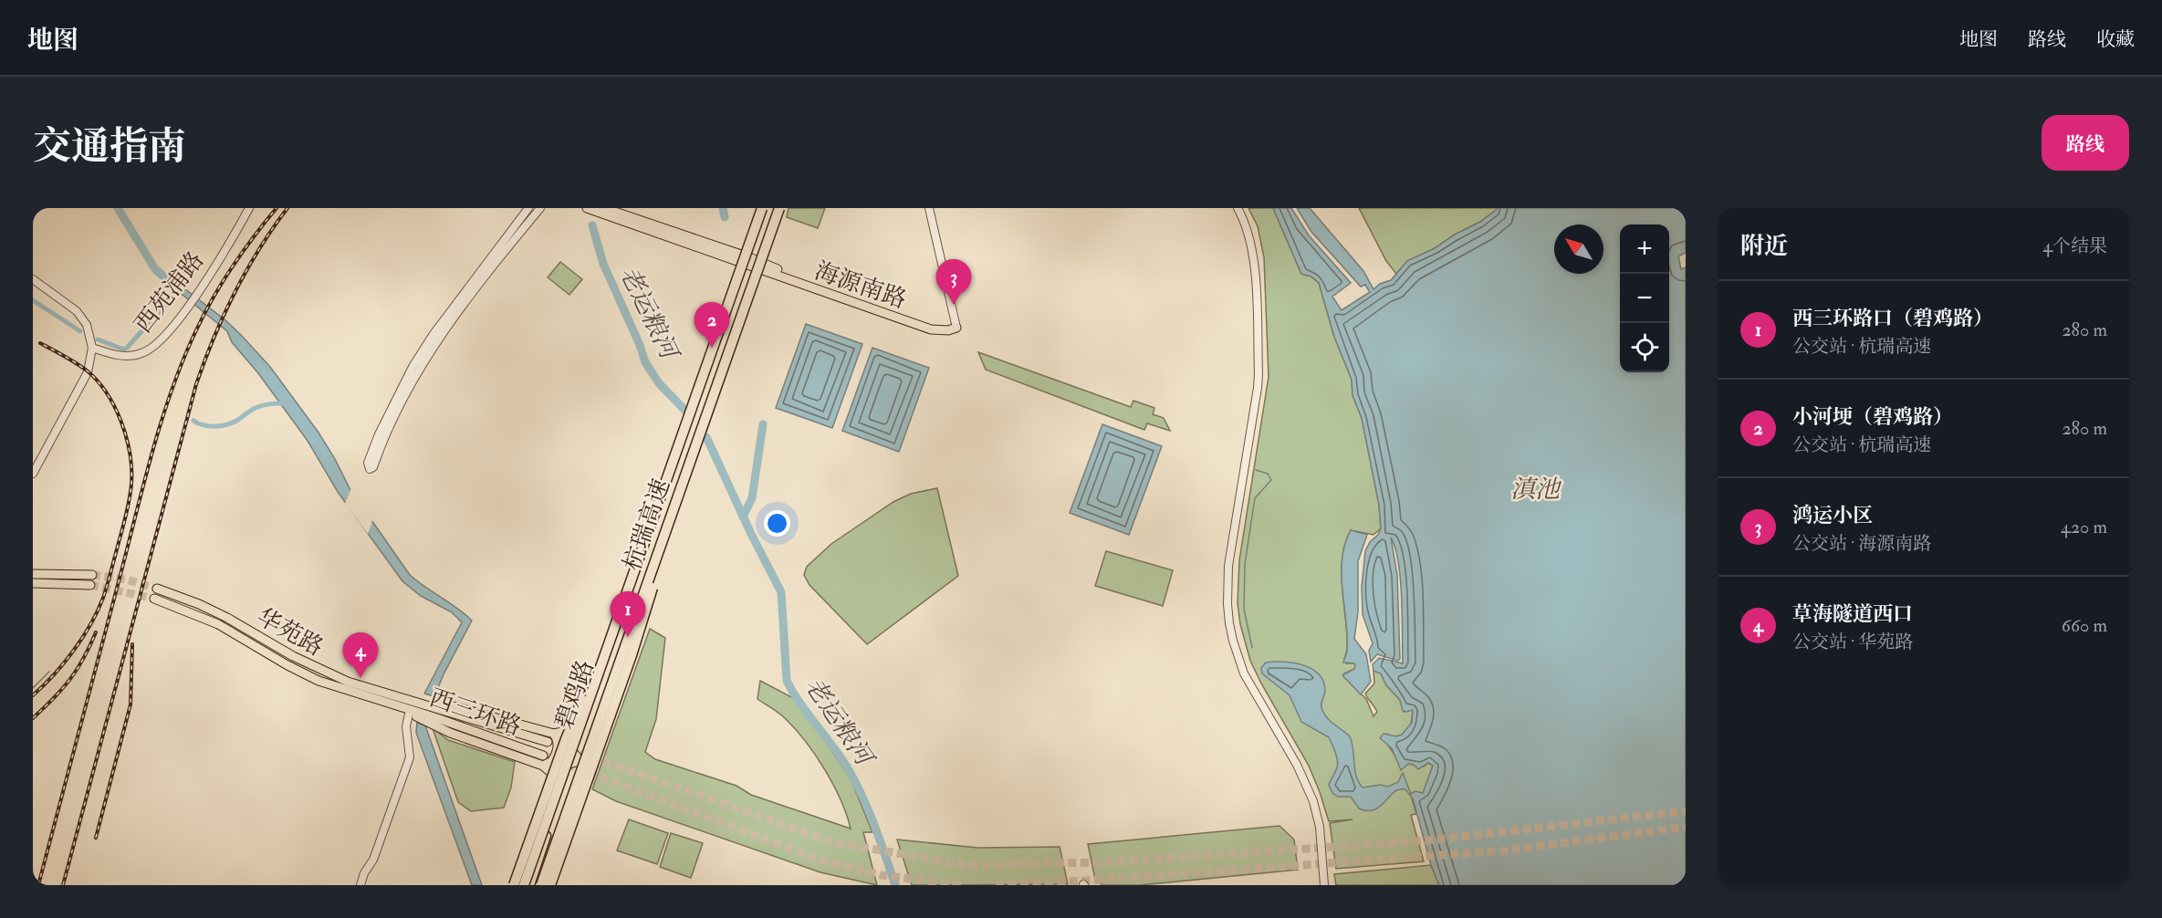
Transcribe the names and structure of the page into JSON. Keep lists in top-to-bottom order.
{
  "streets": {
    "highway": ["杭瑞高速", "碧鸡路"],
    "main road": ["海源南路", "华苑路", "西三环路"],
    "street": ["西苑浦路"]
  },
  "crossings": [
    ["海源南路", "碧鸡路"],
    ["华苑路", "西三环路"]
  ],
  "water": ["老运粮河", "滇池"],
  "north": "top left",
  "page": {
    "header": "地图",
    "nav": ["地图", "路线", "收藏"],
    "title": "交通指南",
    "buttons": "路线",
    "heading": ["附近", "4个结果"],
    "map_buttons": ["+", "−"],
    "pins": [
      "3",
      "2",
      "1",
      "4"
    ],
    "list": [
      {
        "mark": "1",
        "name": "西三环路口（碧鸡路）",
        "note": "公交站 · 杭瑞高速",
        "value": "280 m"
      },
      {
        "mark": "2",
        "name": "小河埂（碧鸡路）",
        "note": "公交站 · 杭瑞高速",
        "value": "280 m"
      },
      {
        "mark": "3",
        "name": "鸿运小区",
        "note": "公交站 · 海源南路",
        "value": "420 m"
      },
      {
        "mark": "4",
        "name": "草海隧道西口",
        "note": "公交站 · 华苑路",
        "value": "660 m"
      }
    ]
  }
}
